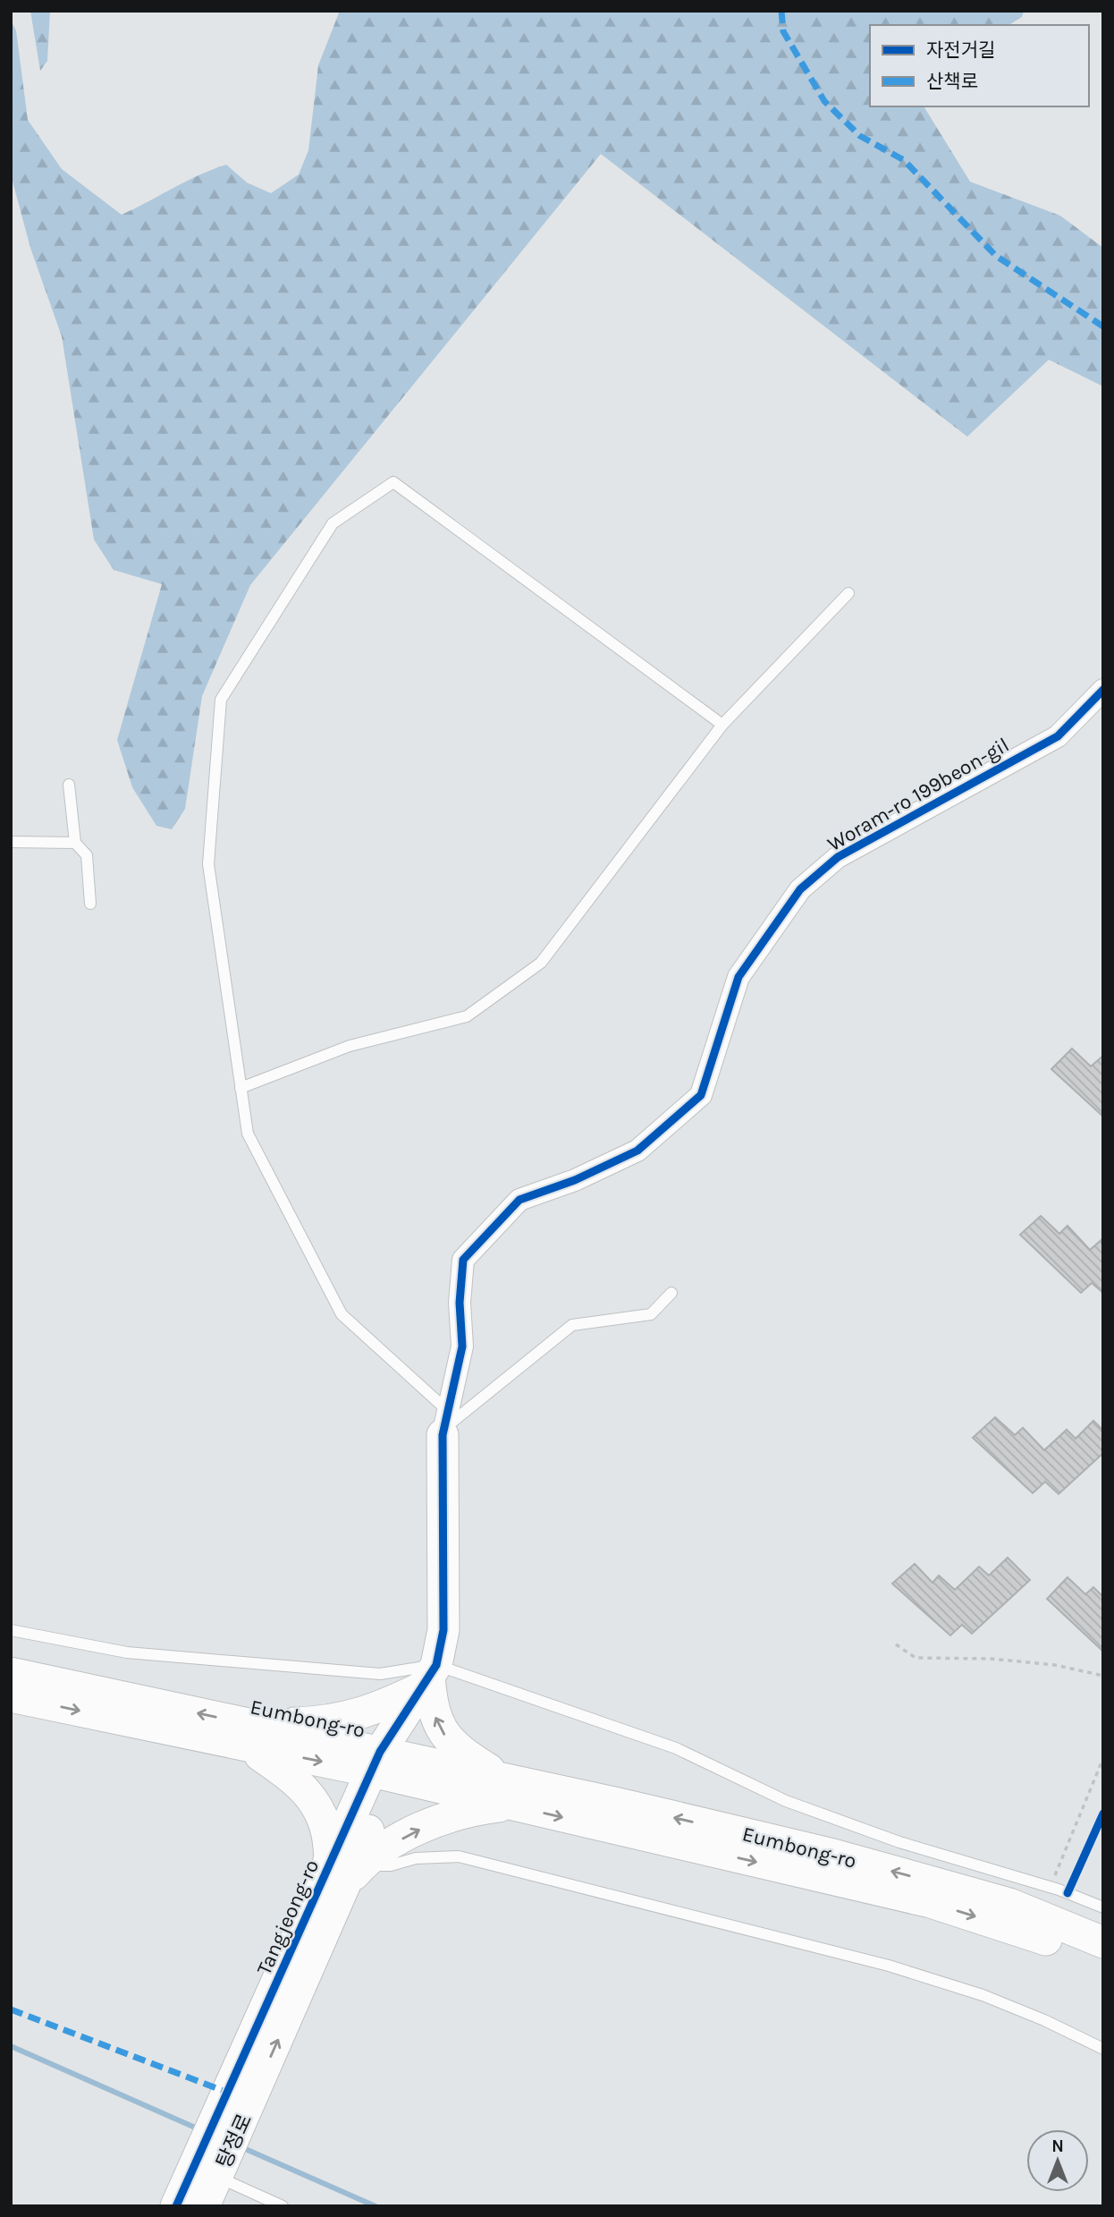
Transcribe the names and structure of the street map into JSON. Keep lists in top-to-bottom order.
{
  "streets": {
    "main road": ["Eumbong-ro", "Tangjeong-ro", "탕정로"],
    "street": ["Woram-ro 199beon-gil"]
  },
  "crossings": [
    ["Eumbong-ro", "Tangjeong-ro"],
    ["Tangjeong-ro", "탕정로"]
  ],
  "legend": ["자전거길", "산책로"],
  "north": "top"
}
